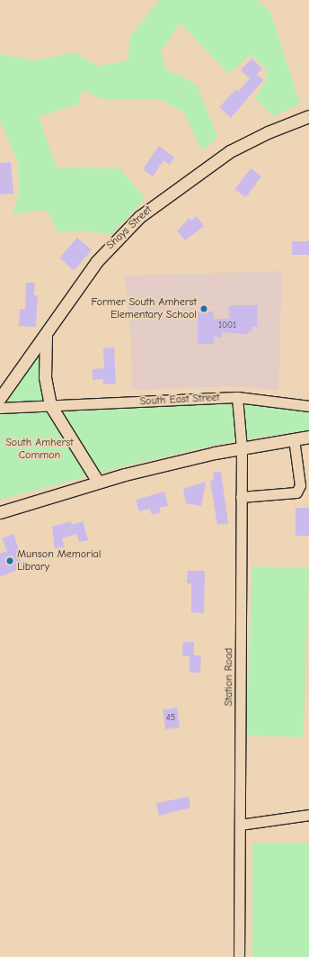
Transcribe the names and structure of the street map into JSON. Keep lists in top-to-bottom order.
{
  "streets": {
    "main road": ["Shays Street"],
    "street": ["South East Street", "Station Road"]
  },
  "crossings": [
    ["South East Street", "Station Road"]
  ],
  "parks": ["South Amherst Common"],
  "places": ["Former South Amherst Elementary School", "Munson Memorial Library"],
  "house_numbers": ["1001", "45"]
}
